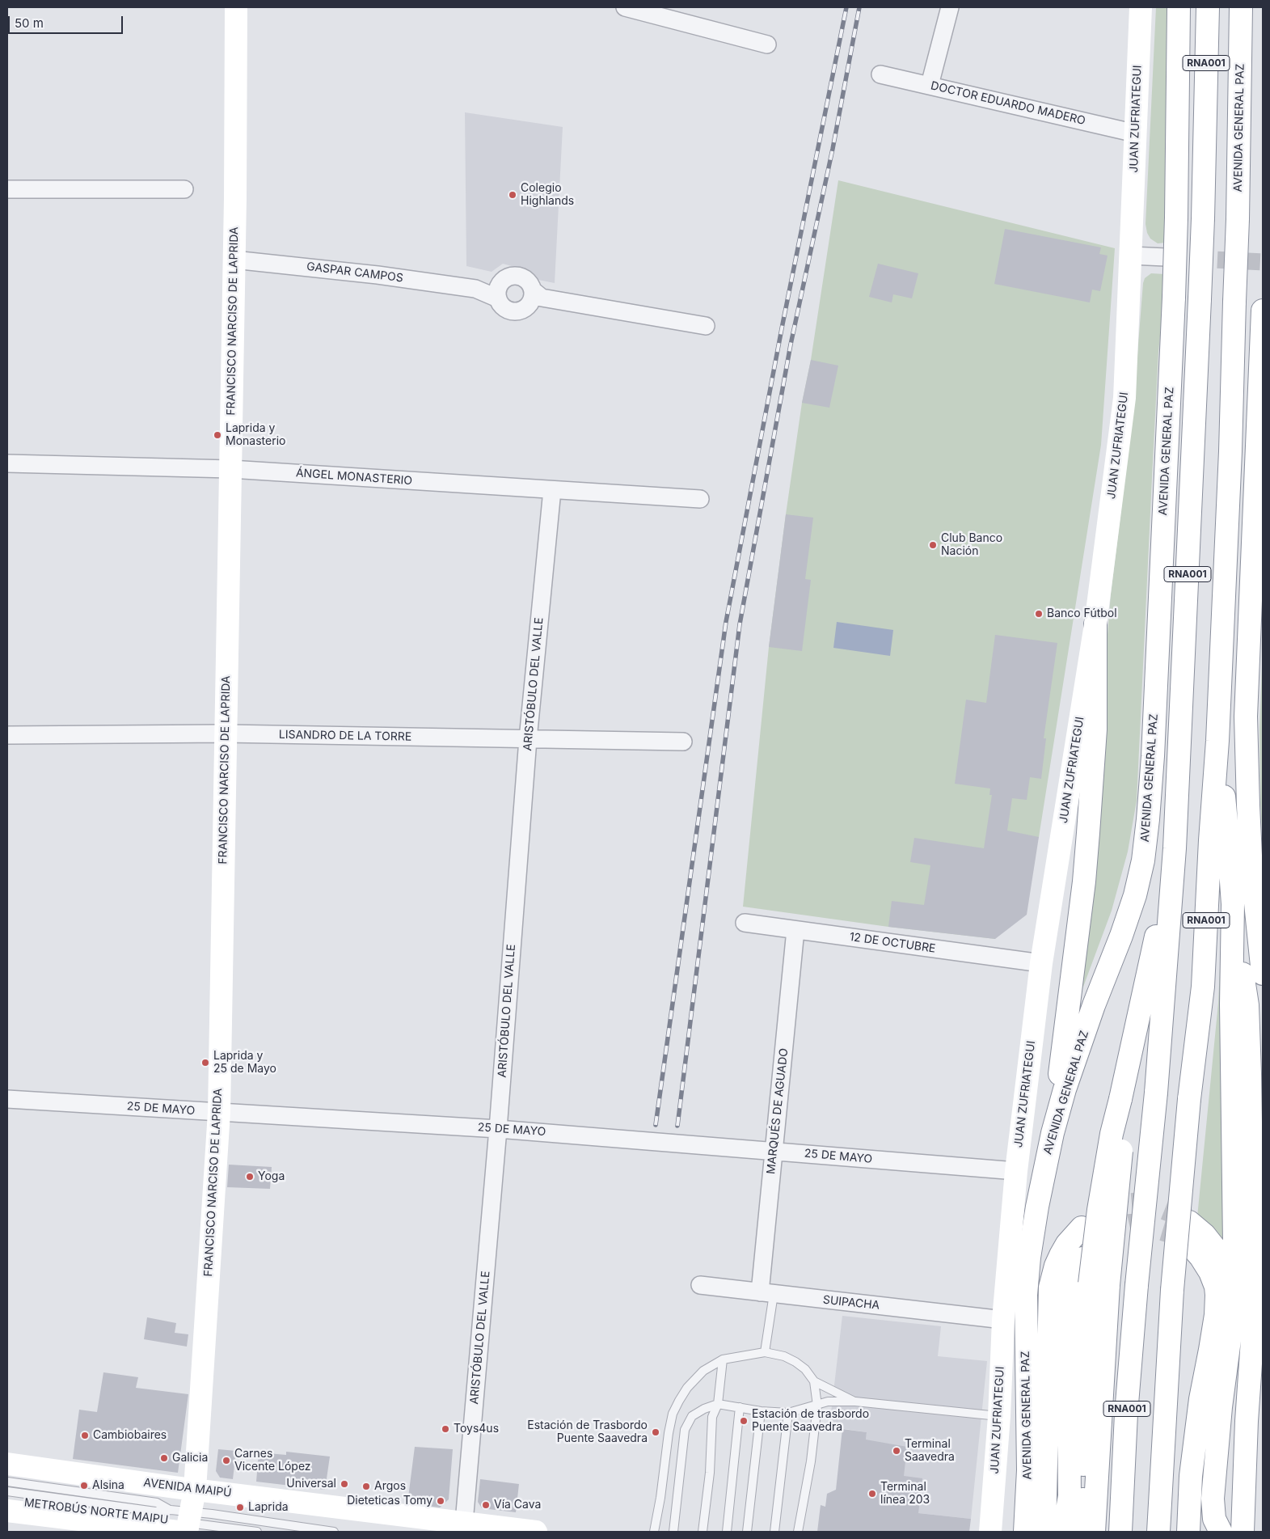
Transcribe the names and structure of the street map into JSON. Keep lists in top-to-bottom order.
{
  "streets": {
    "main road": [
      "RNA001",
      "JUAN ZUFRIATEGUI",
      "AVENIDA GENERAL PAZ",
      "FRANCISCO NARCISO DE LAPRIDA",
      "AVENIDA MAIPÚ"
    ],
    "street": [
      "DOCTOR EDUARDO MADERO",
      "GASPAR CAMPOS",
      "ÁNGEL MONASTERIO",
      "ARISTÓBULO DEL VALLE",
      "LISANDRO DE LA TORRE",
      "12 DE OCTUBRE",
      "25 DE MAYO",
      "MARQUÉS DE AGUADO",
      "SUIPACHA"
    ],
    "lane": ["METROBÚS NORTE MAIPU"]
  },
  "crossings": [
    ["DOCTOR EDUARDO MADERO", "JUAN ZUFRIATEGUI"],
    ["JUAN ZUFRIATEGUI", "12 DE OCTUBRE"],
    ["JUAN ZUFRIATEGUI", "25 DE MAYO"],
    ["JUAN ZUFRIATEGUI", "SUIPACHA"],
    ["GASPAR CAMPOS", "FRANCISCO NARCISO DE LAPRIDA"],
    ["FRANCISCO NARCISO DE LAPRIDA", "ÁNGEL MONASTERIO"],
    ["FRANCISCO NARCISO DE LAPRIDA", "LISANDRO DE LA TORRE"],
    ["FRANCISCO NARCISO DE LAPRIDA", "25 DE MAYO"],
    ["FRANCISCO NARCISO DE LAPRIDA", "AVENIDA MAIPÚ"],
    ["FRANCISCO NARCISO DE LAPRIDA", "METROBÚS NORTE MAIPU"],
    ["ÁNGEL MONASTERIO", "ARISTÓBULO DEL VALLE"],
    ["ARISTÓBULO DEL VALLE", "LISANDRO DE LA TORRE"],
    ["ARISTÓBULO DEL VALLE", "25 DE MAYO"],
    ["ARISTÓBULO DEL VALLE", "AVENIDA MAIPÚ"],
    ["12 DE OCTUBRE", "MARQUÉS DE AGUADO"],
    ["25 DE MAYO", "MARQUÉS DE AGUADO"],
    ["MARQUÉS DE AGUADO", "SUIPACHA"]
  ],
  "places": [
    "Colegio Highlands",
    "Laprida y Monasterio",
    "Club Banco Nación",
    "Banco Fútbol",
    "Laprida y 25 de Mayo",
    "Yoga",
    "Estación de trasbordo Puente Saavedra",
    "Toys4us",
    "Estación de Trasbordo Puente Saavedra",
    "Cambiobaires",
    "Terminal Saavedra",
    "Galicia",
    "Carnes Vicente López",
    "Universal",
    "Alsina",
    "Argos",
    "Terminal línea 203",
    "Dieteticas Tomy",
    "Vía Cava",
    "Laprida"
  ],
  "scale_bar": "50 m"
}
